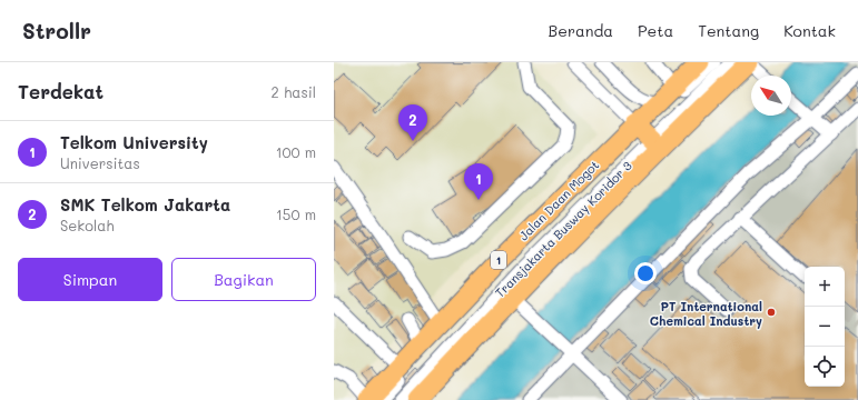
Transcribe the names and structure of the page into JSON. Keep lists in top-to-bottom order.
{
  "streets": {
    "highway": ["Jalan Daan Mogot", "1"],
    "street": ["Transjakarta Busway Koridor 3"]
  },
  "crossings": [
    ["Jalan Daan Mogot", "Transjakarta Busway Koridor 3"]
  ],
  "places": ["PT International Chemical Industry"],
  "north": "top left",
  "page": {
    "header": "Strollr",
    "nav": [
      "Beranda",
      "Peta",
      "Tentang",
      "Kontak"
    ],
    "heading": ["Terdekat", "2 hasil"],
    "pins": ["2", "1"],
    "list": [
      {
        "mark": "1",
        "name": "Telkom University",
        "note": "Universitas",
        "value": "100 m"
      },
      {
        "mark": "2",
        "name": "SMK Telkom Jakarta",
        "note": "Sekolah",
        "value": "150 m"
      }
    ],
    "buttons": ["Simpan", "Bagikan"],
    "map_buttons": ["+", "−"]
  }
}
